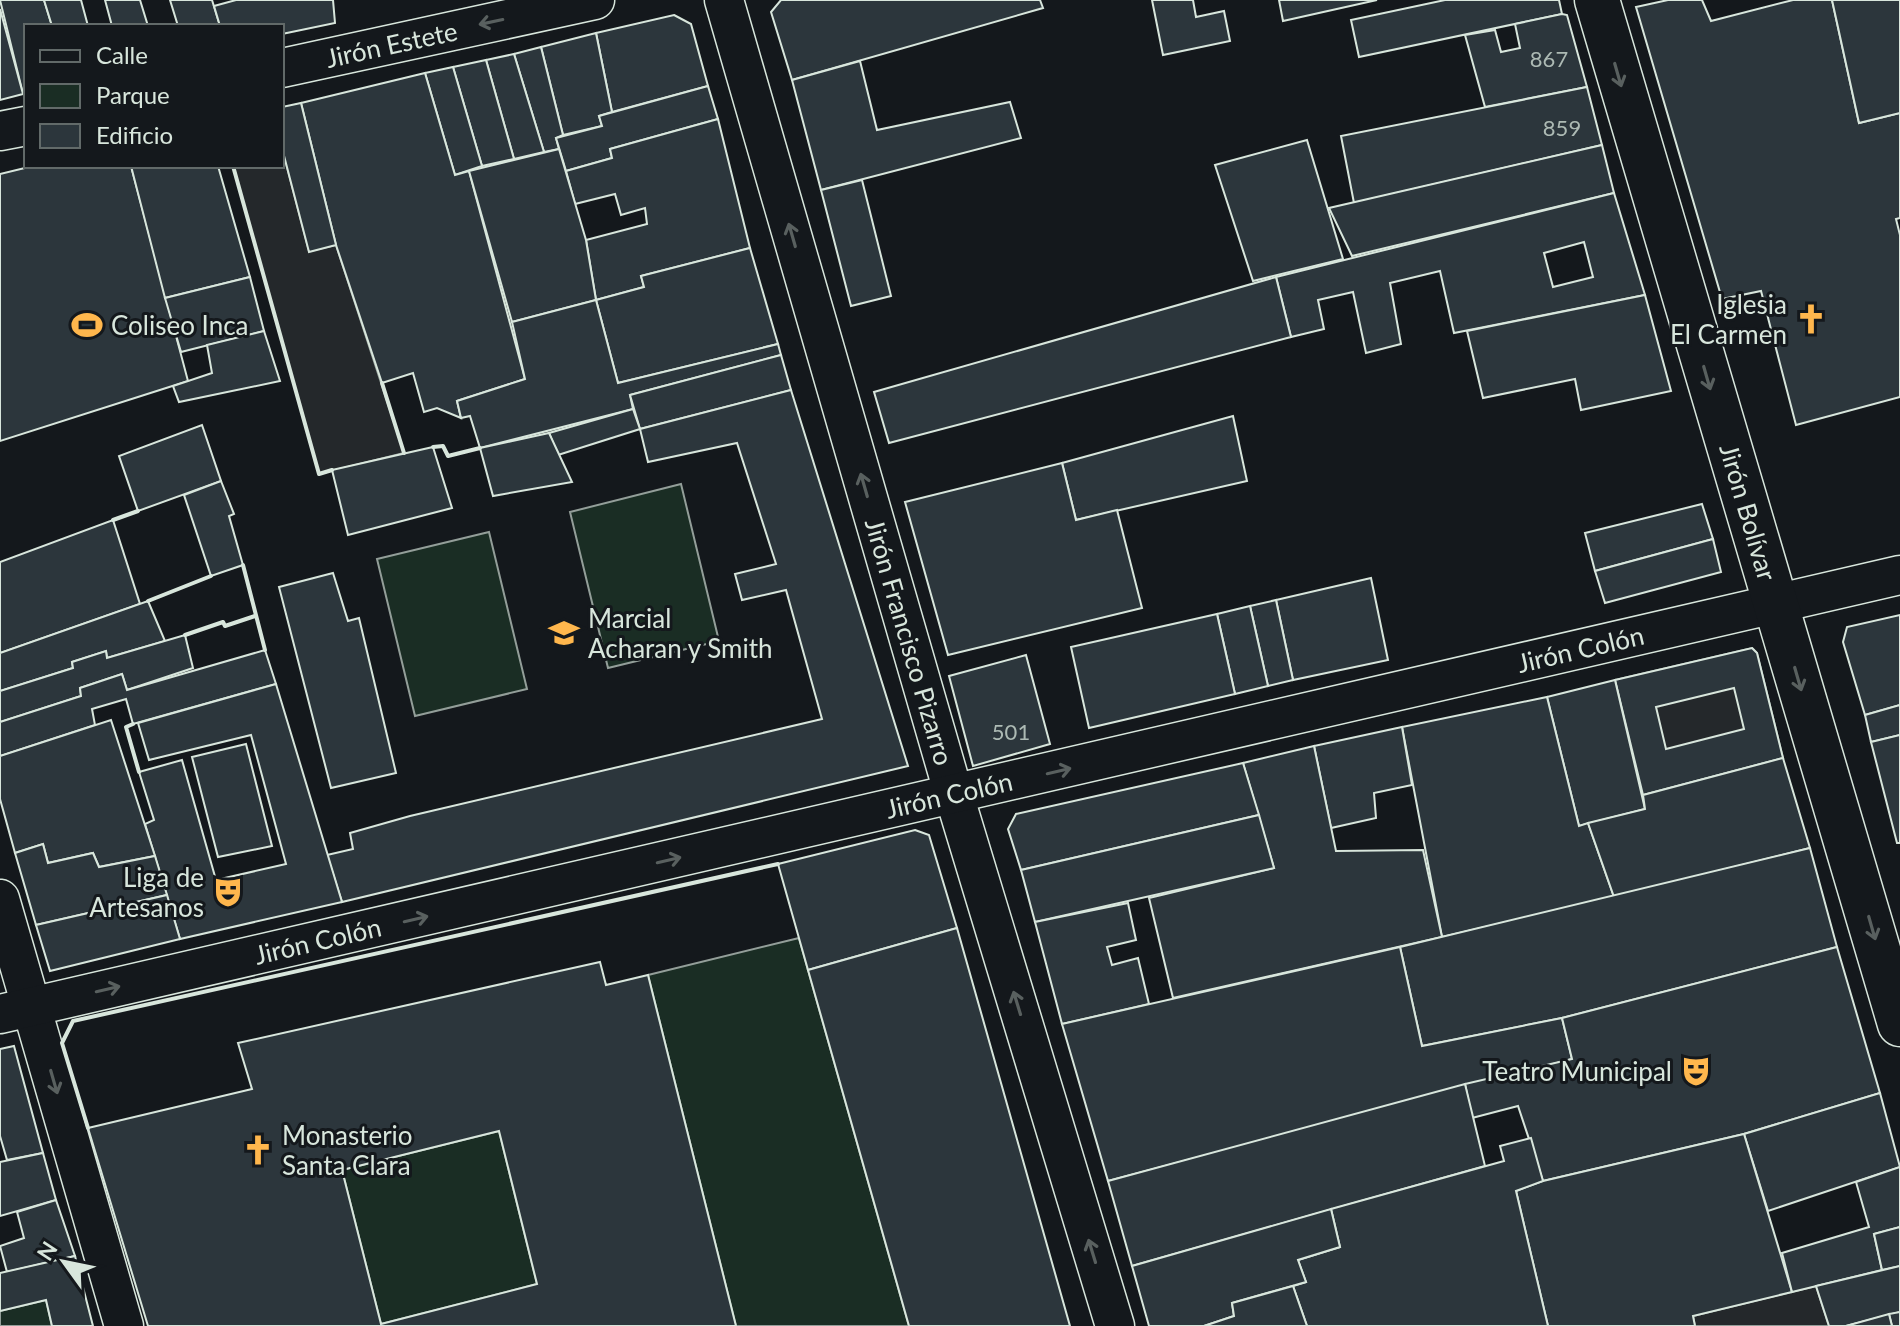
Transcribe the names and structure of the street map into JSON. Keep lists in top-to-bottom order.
{
  "streets": {
    "street": [
      "Jirón Estete",
      "Jirón Bolívar",
      "Jirón Francisco Pizarro",
      "Jirón Colón"
    ]
  },
  "crossings": [
    ["Jirón Bolívar", "Jirón Colón"],
    ["Jirón Francisco Pizarro", "Jirón Colón"]
  ],
  "one_way": [
    "Jirón Estete",
    "Jirón Bolívar",
    "Jirón Francisco Pizarro",
    "Jirón Colón"
  ],
  "places": {
    "church": ["Iglesia El Carmen", "Monasterio Santa Clara"],
    "sports": ["Coliseo Inca"],
    "school or university": ["Marcial Acharan y Smith"],
    "theatre": ["Liga de Artesanos", "Teatro Municipal"]
  },
  "house_numbers": ["867", "859", "501"],
  "legend": ["Calle", "Parque", "Edificio"],
  "north": "top left"
}
